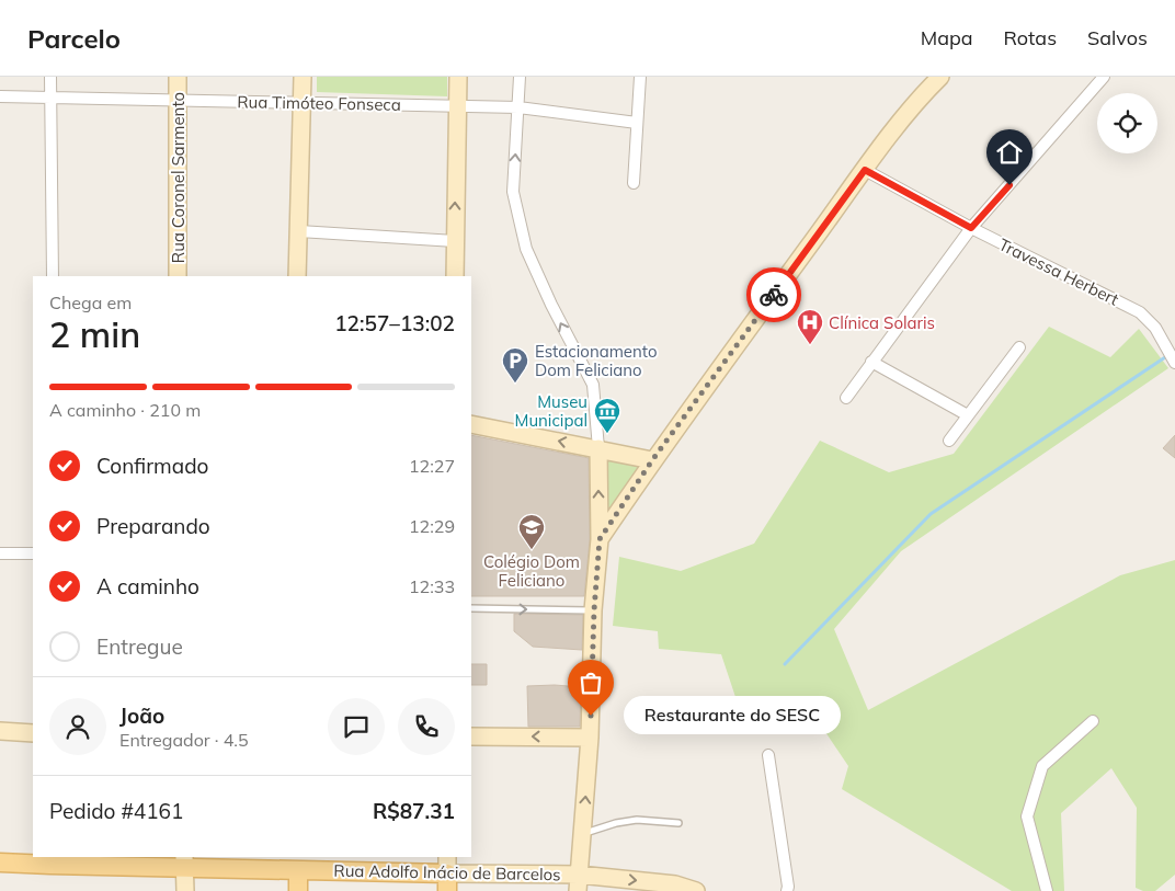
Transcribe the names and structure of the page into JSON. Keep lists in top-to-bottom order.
{
  "streets": {
    "main road": ["Rua Coronel Sarmento", "Rua Adolfo Inácio de Barcelos"],
    "street": ["Rua Timóteo Fonseca", "Travessa Herbert"]
  },
  "crossings": [
    ["Rua Timóteo Fonseca", "Rua Coronel Sarmento"]
  ],
  "places": {
    "hospital": ["Clínica Solaris"],
    "parking": ["Estacionamento Dom Feliciano"],
    "museum": ["Museu Municipal"],
    "school or university": ["Colégio Dom Feliciano"],
    "other": ["Restaurante do SESC"]
  },
  "page": {
    "header": "Parcelo",
    "nav": ["Mapa", "Rotas", "Salvos"],
    "heading": ["2 min", "Chega em", "12:57–13:02"],
    "panel": [
      "João",
      "Entregador · 4.5",
      "Pedido #4161",
      "R$87.31"
    ],
    "bar": "A caminho · 210 m",
    "list": [
      ["Confirmado", "12:27"],
      ["Preparando", "12:29"],
      ["A caminho", "12:33"],
      "Entregue"
    ],
    "bubble": "Restaurante do SESC"
  }
}
